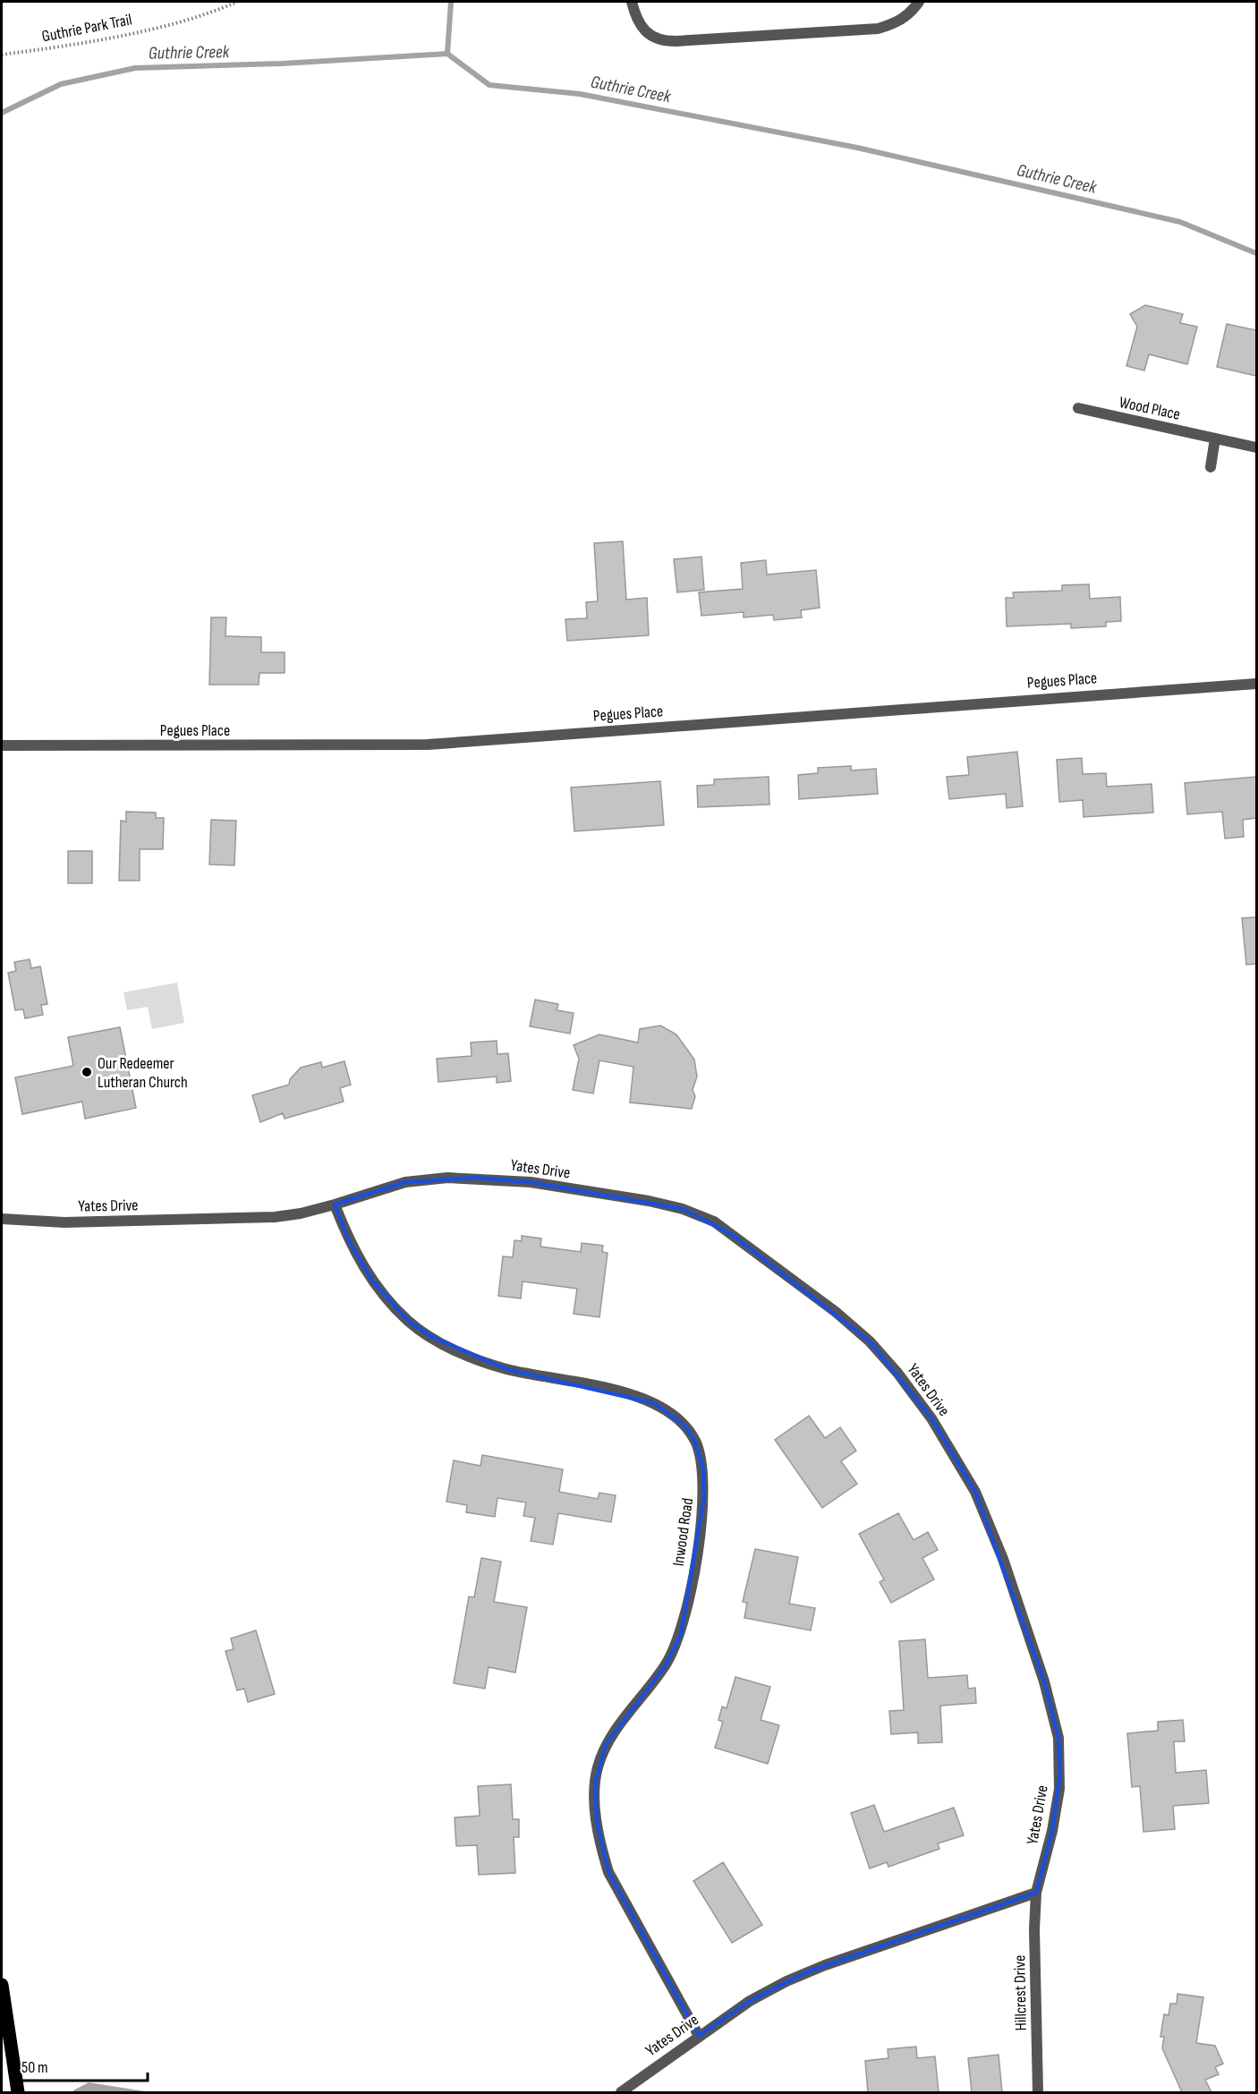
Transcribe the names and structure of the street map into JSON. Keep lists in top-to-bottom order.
{
  "streets": {
    "street": [
      "Wood Place",
      "Pegues Place",
      "Yates Drive",
      "Inwood Road",
      "Hillcrest Drive"
    ],
    "path": ["Guthrie Park Trail"]
  },
  "crossings": [
    ["Yates Drive", "Inwood Road"],
    ["Yates Drive", "Hillcrest Drive"]
  ],
  "water": ["Guthrie Creek"],
  "places": ["Our Redeemer Lutheran Church"],
  "scale_bar": "50 m"
}
